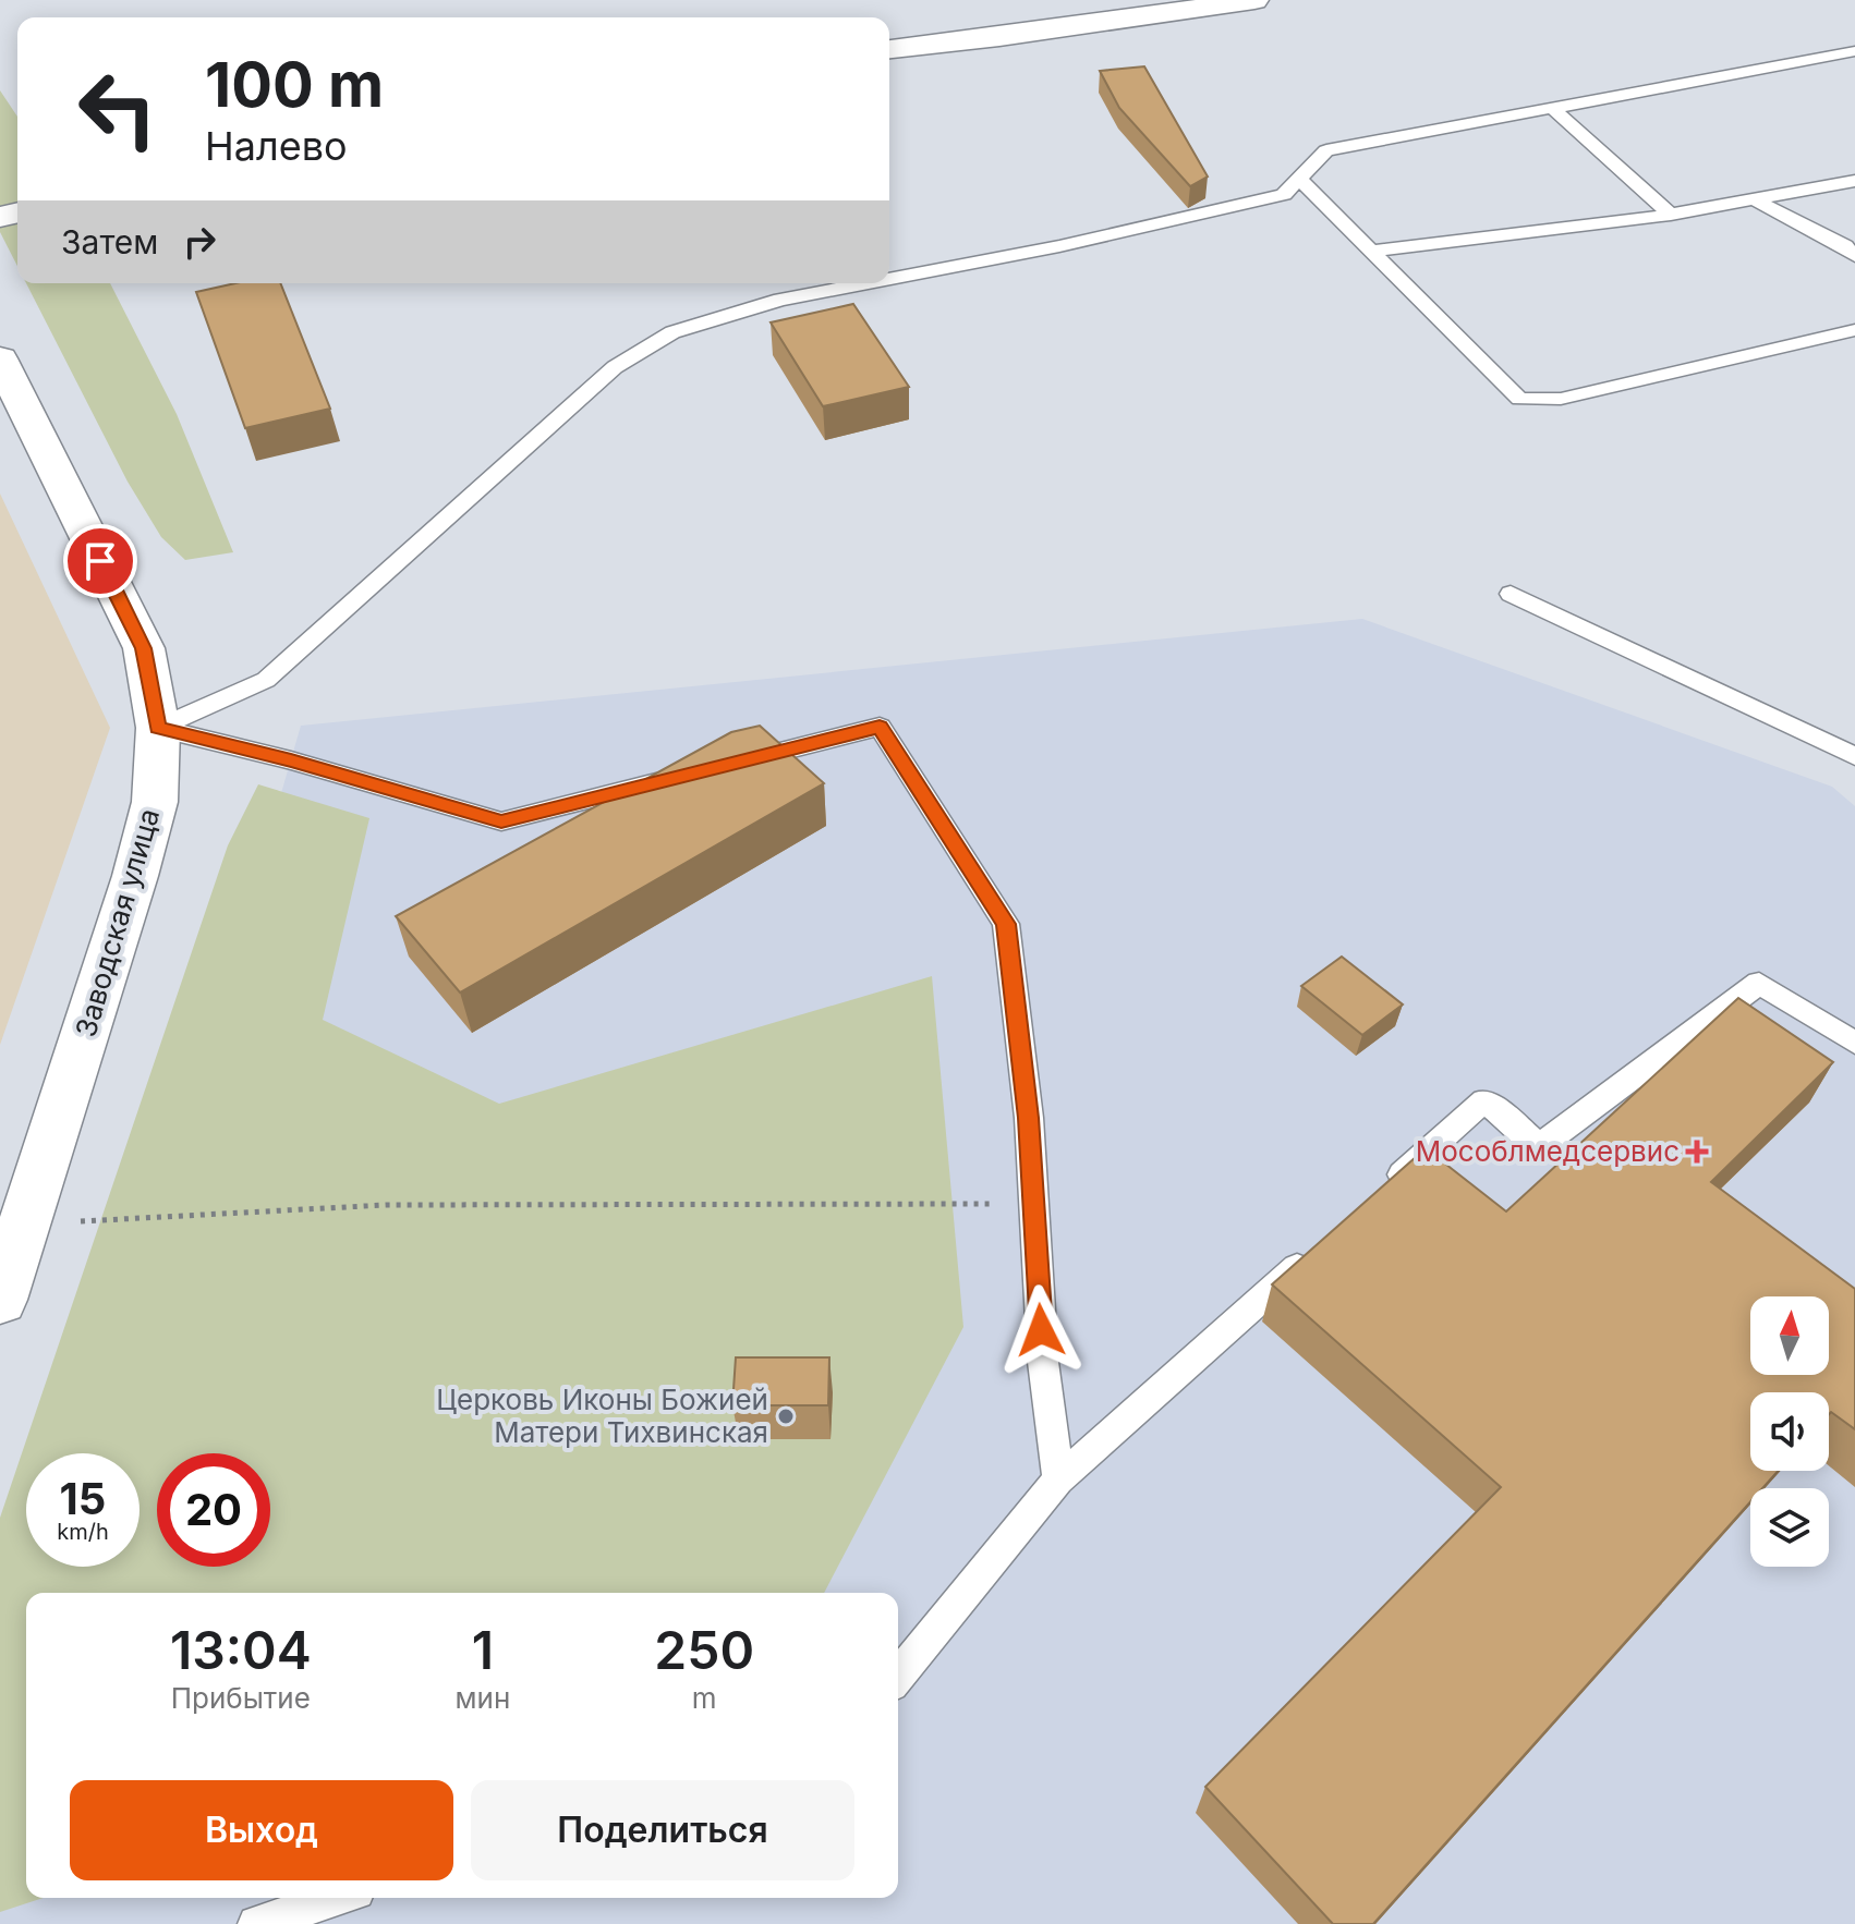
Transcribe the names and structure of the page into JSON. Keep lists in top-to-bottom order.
{
  "streets": {
    "main road": ["Заводская улица"]
  },
  "places": {
    "health": ["Мособлмедсервис"],
    "other": ["Церковь Иконы Божией Матери Тихвинская"]
  },
  "north": "top",
  "page": {
    "turn": ["100 m", "Налево"],
    "then": "Затем",
    "speed": "15 km/h",
    "limit": "20",
    "eta": [
      "13:04",
      "Прибытие",
      "1",
      "мин",
      "250",
      "m"
    ],
    "buttons": ["Выход", "Поделиться"]
  }
}
